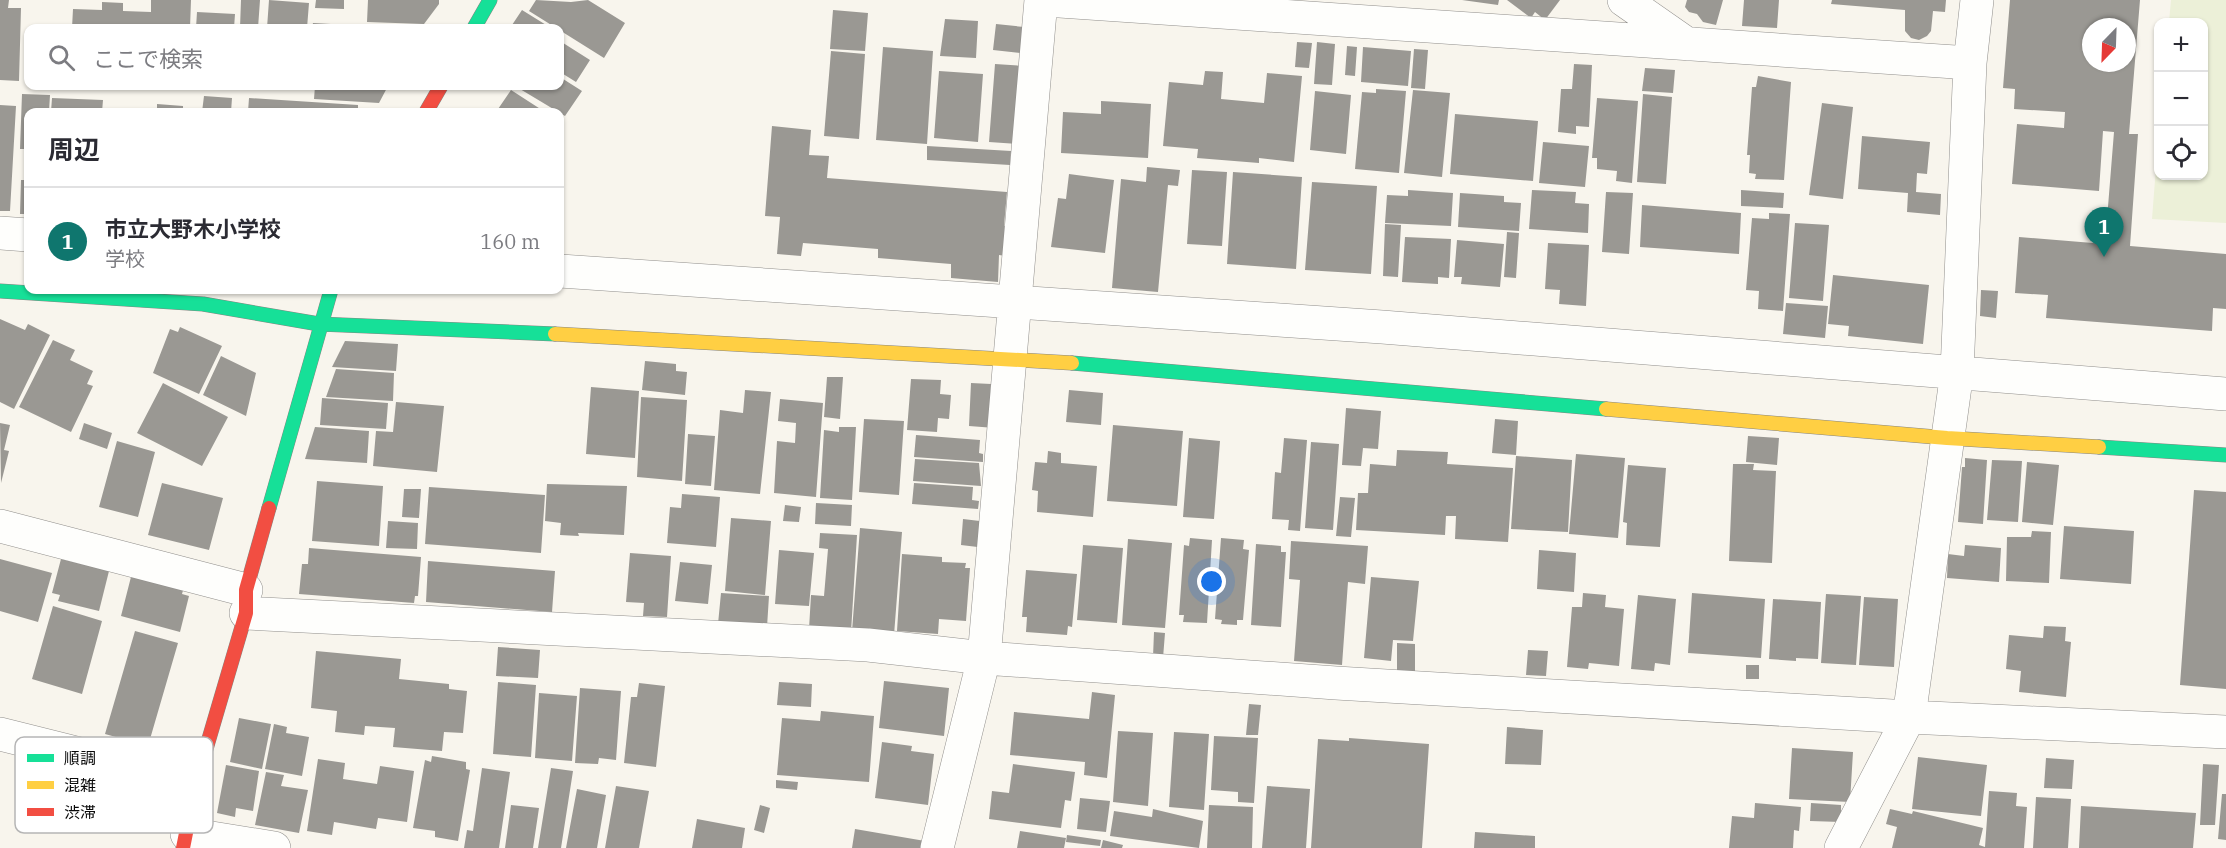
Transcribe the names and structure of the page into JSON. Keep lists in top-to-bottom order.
{
  "legend": ["順調", "混雑", "渋滞"],
  "north": "bottom left",
  "page": {
    "map_buttons": ["+", "−"],
    "search": "ここで検索",
    "heading": "周辺",
    "list": [
      {
        "mark": "1",
        "name": "市立大野木小学校",
        "note": "学校",
        "value": "160 m"
      }
    ],
    "pins": "1"
  }
}
